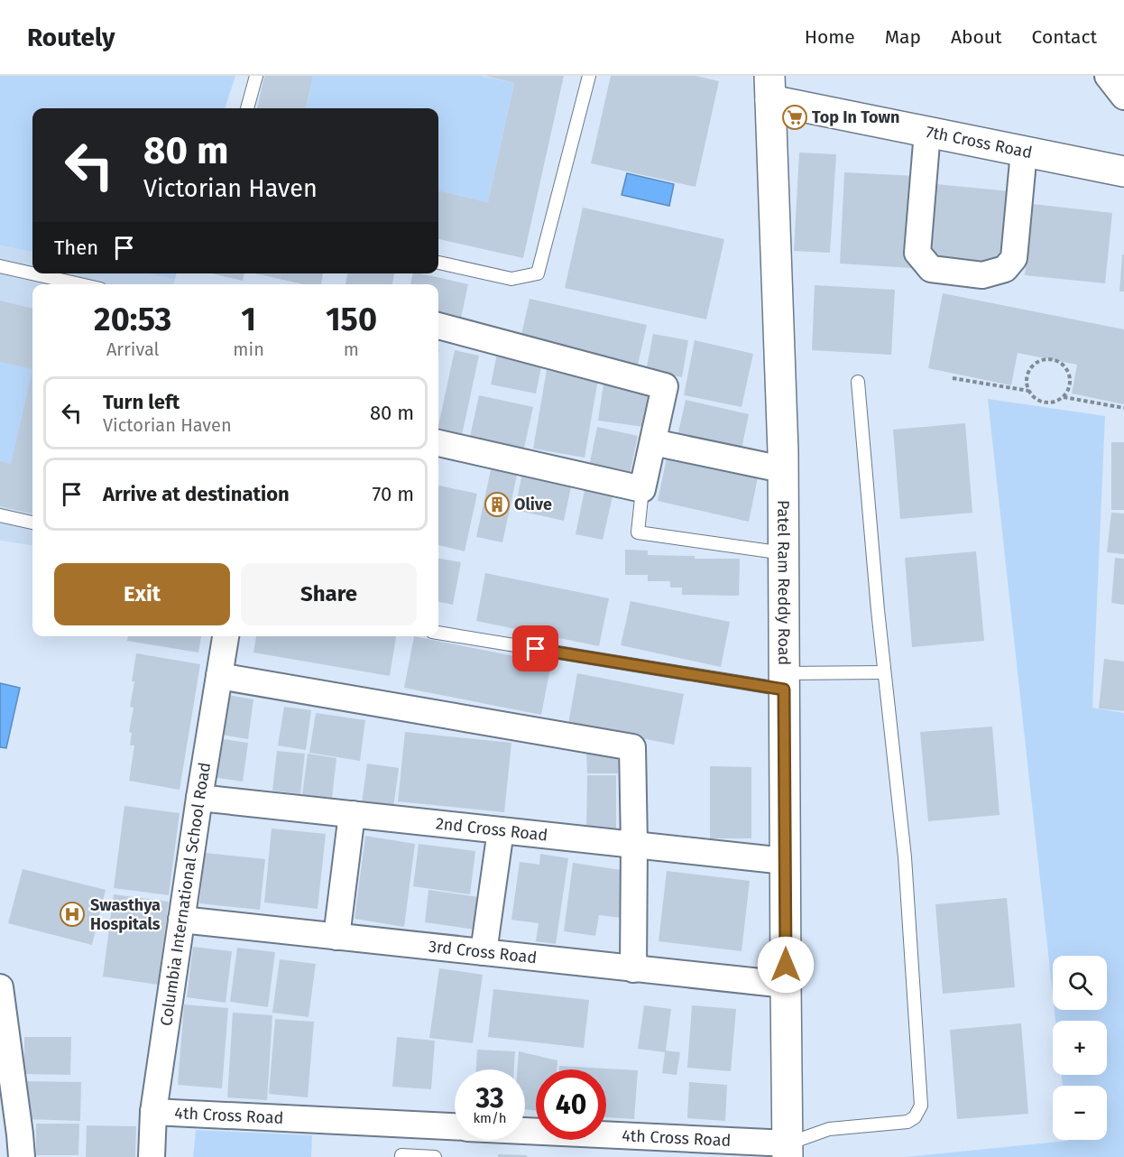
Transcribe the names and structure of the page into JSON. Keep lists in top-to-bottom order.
{
  "streets": {
    "street": [
      "7th Cross Road",
      "Patel Ram Reddy Road",
      "2nd Cross Road",
      "Columbia International School Road",
      "3rd Cross Road",
      "4th Cross Road"
    ]
  },
  "crossings": [
    ["7th Cross Road", "Patel Ram Reddy Road"],
    ["Patel Ram Reddy Road", "2nd Cross Road"],
    ["Patel Ram Reddy Road", "3rd Cross Road"],
    ["Patel Ram Reddy Road", "4th Cross Road"],
    ["2nd Cross Road", "Columbia International School Road"],
    ["Columbia International School Road", "3rd Cross Road"],
    ["Columbia International School Road", "4th Cross Road"]
  ],
  "places": {
    "supermarket": ["Top In Town"],
    "building": ["Olive"],
    "hospital": ["Swasthya Hospitals"]
  },
  "page": {
    "header": "Routely",
    "nav": [
      "Home",
      "Map",
      "About",
      "Contact"
    ],
    "turn": ["80 m", "Victorian Haven"],
    "then": "Then",
    "eta": [
      "20:53",
      "Arrival",
      "1",
      "min",
      "150",
      "m"
    ],
    "list": [
      {
        "name": "Turn left",
        "note": "Victorian Haven",
        "value": "80 m"
      },
      {
        "name": "Arrive at destination",
        "value": "70 m"
      }
    ],
    "buttons": ["Exit", "Share"],
    "map_buttons": ["+", "−"],
    "speed": "33 km/h",
    "limit": "40"
  }
}
